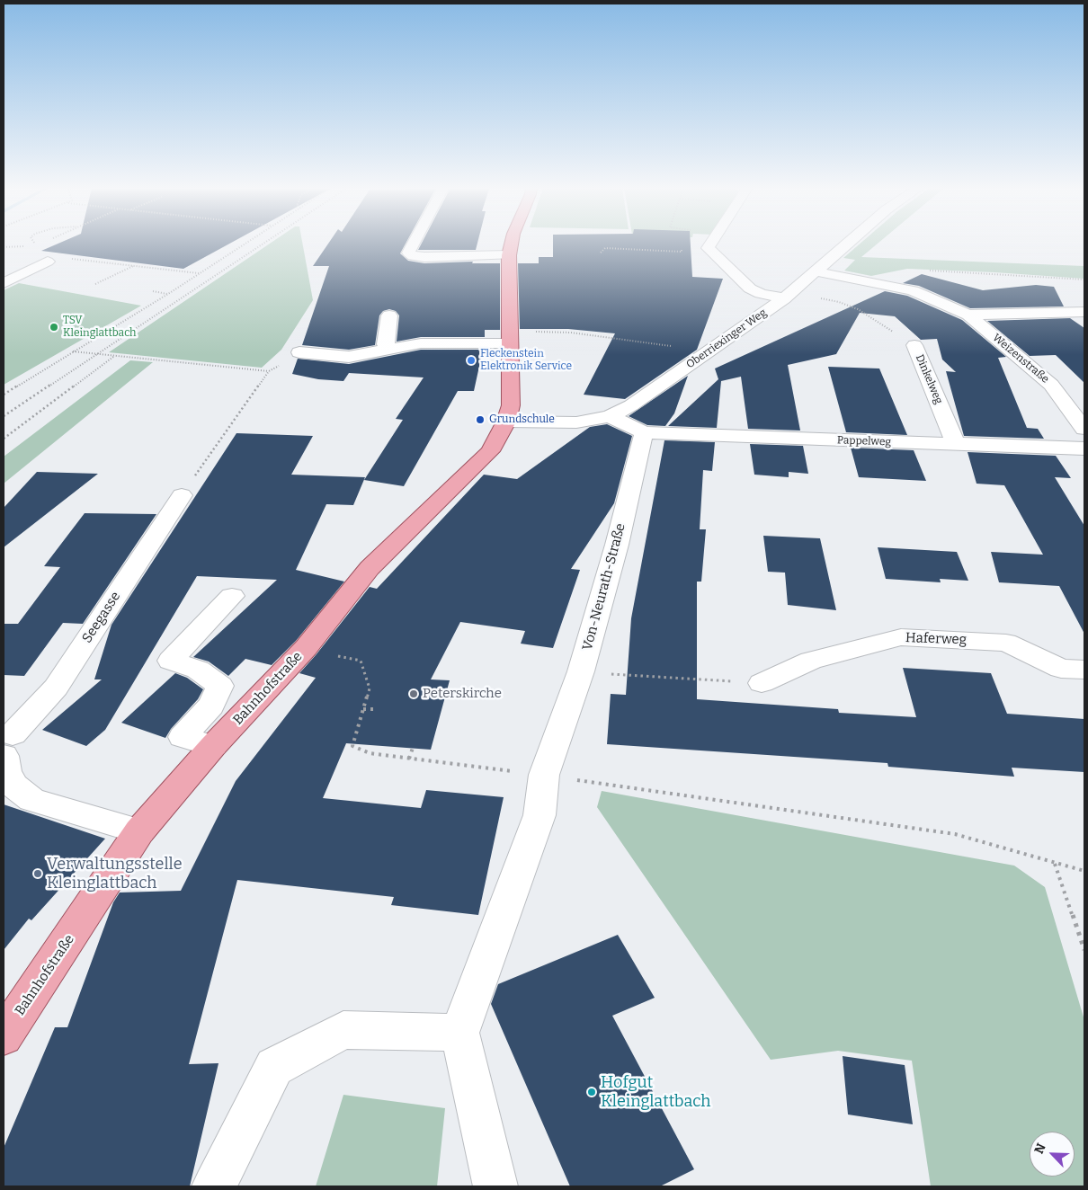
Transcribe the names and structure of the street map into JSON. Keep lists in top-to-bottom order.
{
  "streets": {
    "main road": ["Bahnhofstraße"],
    "street": [
      "Oberriexinger Weg",
      "Weizenstraße",
      "Dinkelweg",
      "Pappelweg",
      "Von-Neurath-Straße",
      "Seegasse",
      "Haferweg"
    ]
  },
  "crossings": [
    ["Oberriexinger Weg", "Weizenstraße"],
    ["Oberriexinger Weg", "Bahnhofstraße"],
    ["Dinkelweg", "Pappelweg"],
    ["Pappelweg", "Von-Neurath-Straße"],
    ["Seegasse", "Bahnhofstraße"]
  ],
  "places": [
    "TSV Kleinglattbach",
    "Fleckenstein Elektronik Service",
    "Grundschule",
    "Peterskirche",
    "Verwaltungsstelle Kleinglattbach",
    "Hofgut Kleinglattbach"
  ],
  "north": "top left"
}
